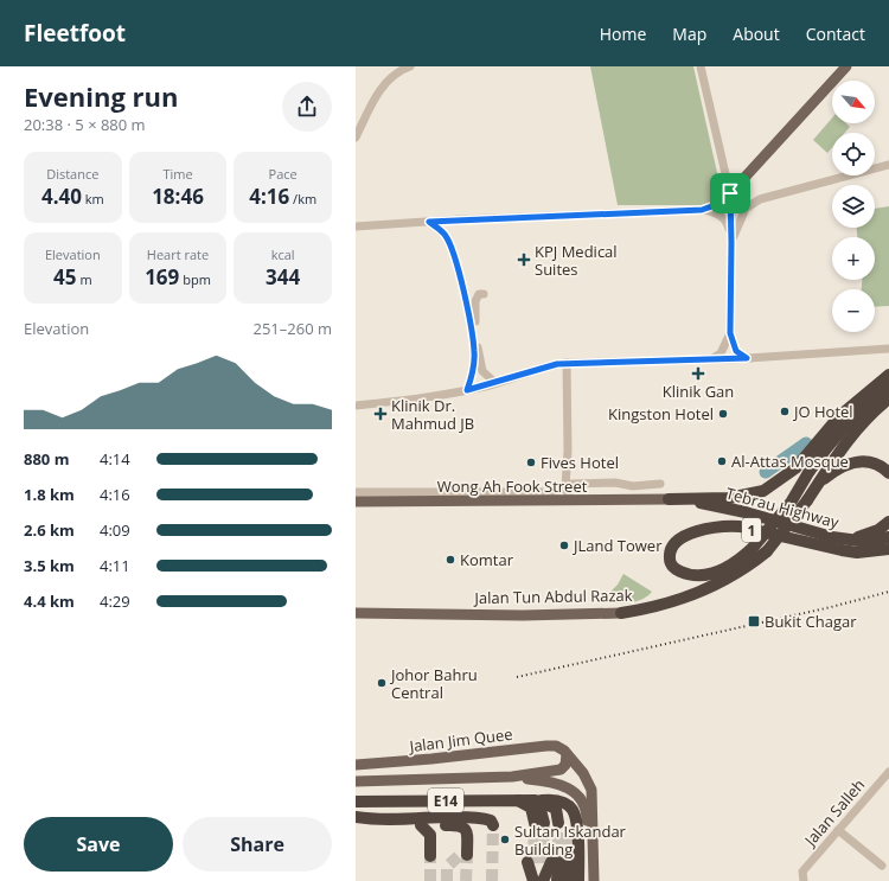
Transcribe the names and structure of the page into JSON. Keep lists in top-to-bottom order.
{
  "streets": {
    "highway": [
      "Tebrau Highway",
      "1",
      "Jalan Tun Abdul Razak",
      "E14"
    ],
    "main road": ["Wong Ah Fook Street", "Jalan Jim Quee"],
    "street": ["Jalan Salleh"]
  },
  "crossings": [
    ["Wong Ah Fook Street", "Tebrau Highway"]
  ],
  "places": {
    "health": ["KPJ Medical Suites", "Klinik Gan", "Klinik Dr. Mahmud JB"],
    "other": [
      "JO Hotel",
      "Kingston Hotel",
      "Al-Attas Mosque",
      "Fives Hotel",
      "JLand Tower",
      "Komtar",
      "Johor Bahru Central",
      "Sultan Iskandar Building"
    ],
    "transit": ["Bukit Chagar"]
  },
  "north": "bottom right",
  "page": {
    "header": "Fleetfoot",
    "nav": [
      "Home",
      "Map",
      "About",
      "Contact"
    ],
    "heading": ["Evening run", "20:38 · 5 × 880 m"],
    "map_buttons": ["+", "−"],
    "stats": [
      ["Distance", "4.40 km"],
      ["Time", "18:46"],
      ["Pace", "4:16 /km"],
      ["Elevation", "45 m"],
      ["Heart rate", "169 bpm"],
      ["kcal", "344"]
    ],
    "chart": ["Elevation", "251–260 m"],
    "list": [
      {
        "name": "880 m",
        "note": "4:14"
      },
      {
        "name": "1.8 km",
        "note": "4:16"
      },
      {
        "name": "2.6 km",
        "note": "4:09"
      },
      {
        "name": "3.5 km",
        "note": "4:11"
      },
      {
        "name": "4.4 km",
        "note": "4:29"
      }
    ],
    "buttons": ["Save", "Share"]
  }
}
